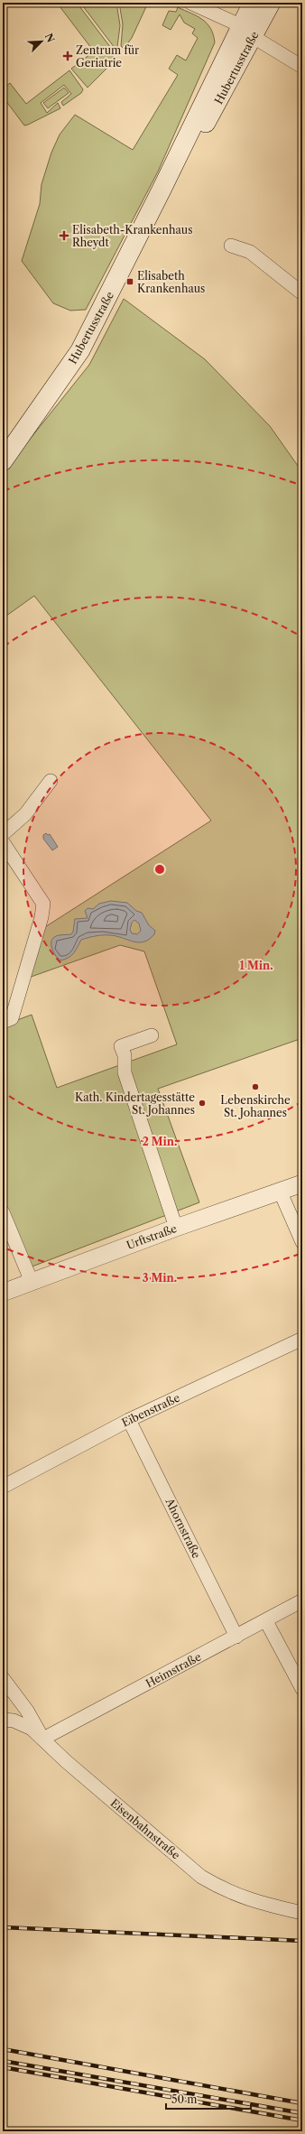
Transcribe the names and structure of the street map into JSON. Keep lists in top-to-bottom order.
{
  "streets": {
    "main road": ["Hubertusstraße"],
    "street": [
      "Urftstraße",
      "Eibenstraße",
      "Ahornstraße",
      "Heimstraße",
      "Eisenbahnstraße"
    ]
  },
  "crossings": [
    ["Eibenstraße", "Ahornstraße"],
    ["Ahornstraße", "Heimstraße"],
    ["Heimstraße", "Eisenbahnstraße"]
  ],
  "places": {
    "health": ["Zentrum für Geriatrie", "Elisabeth-Krankenhaus Rheydt"],
    "transit": ["Elisabeth Krankenhaus"],
    "other": ["Lebenskirche St. Johannes", "Kath. Kindertagesstätte St. Johannes"]
  },
  "scale_bar": "50 m",
  "north": "top right",
  "rings": ["1 Min.", "2 Min.", "3 Min."]
}
